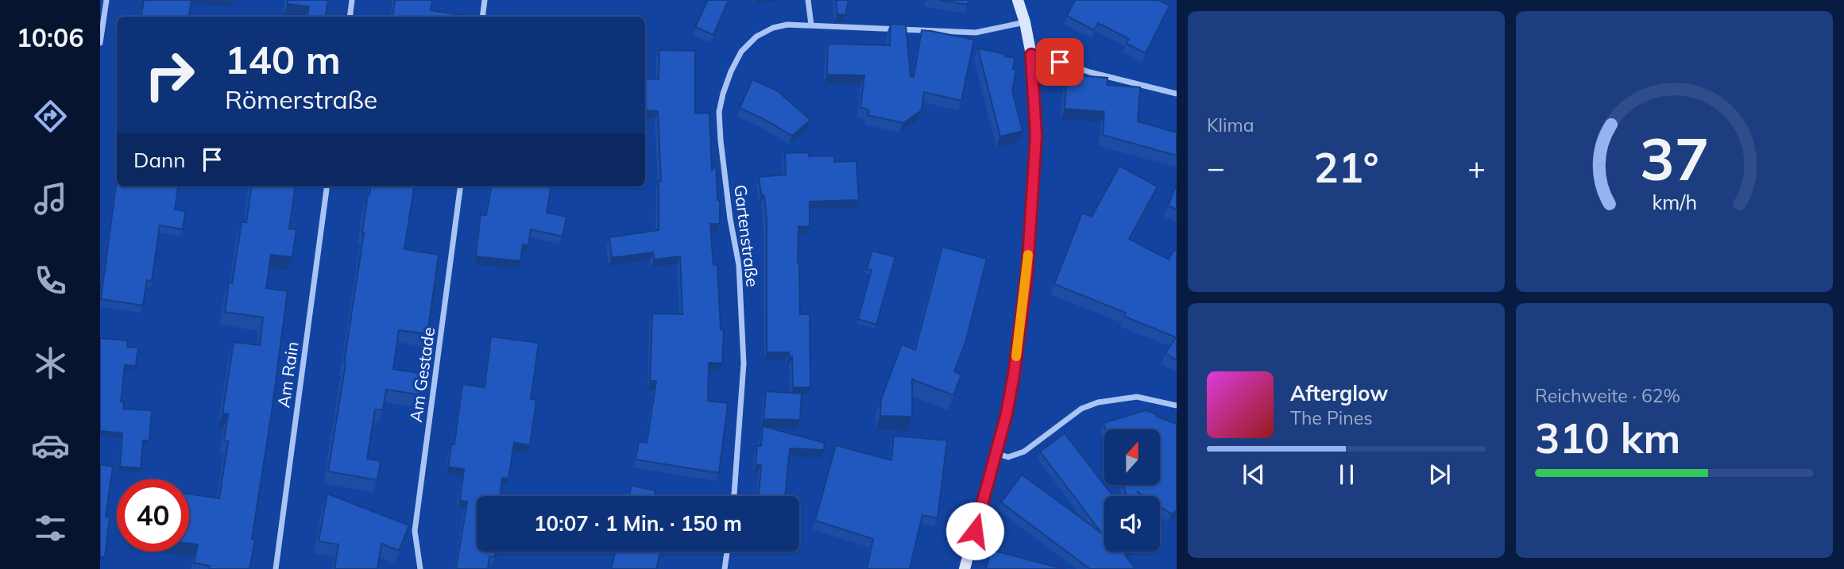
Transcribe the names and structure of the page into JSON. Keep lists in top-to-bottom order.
{
  "streets": {
    "street": ["Gartenstraße", "Am Rain", "Am Gestade"]
  },
  "north": "top",
  "page": {
    "tabs": "10:06",
    "tile": [
      "Klima",
      ["Reichweite · 62%", "310 km"]
    ],
    "turn": ["140 m", "Römerstraße"],
    "then": "Dann",
    "heat": ["−", "21°", "+"],
    "song": ["Afterglow", "The Pines"],
    "limit": "40",
    "trip": "10:07 · 1 Min. · 150 m",
    "gauge": ["37", "km/h"]
  }
}
